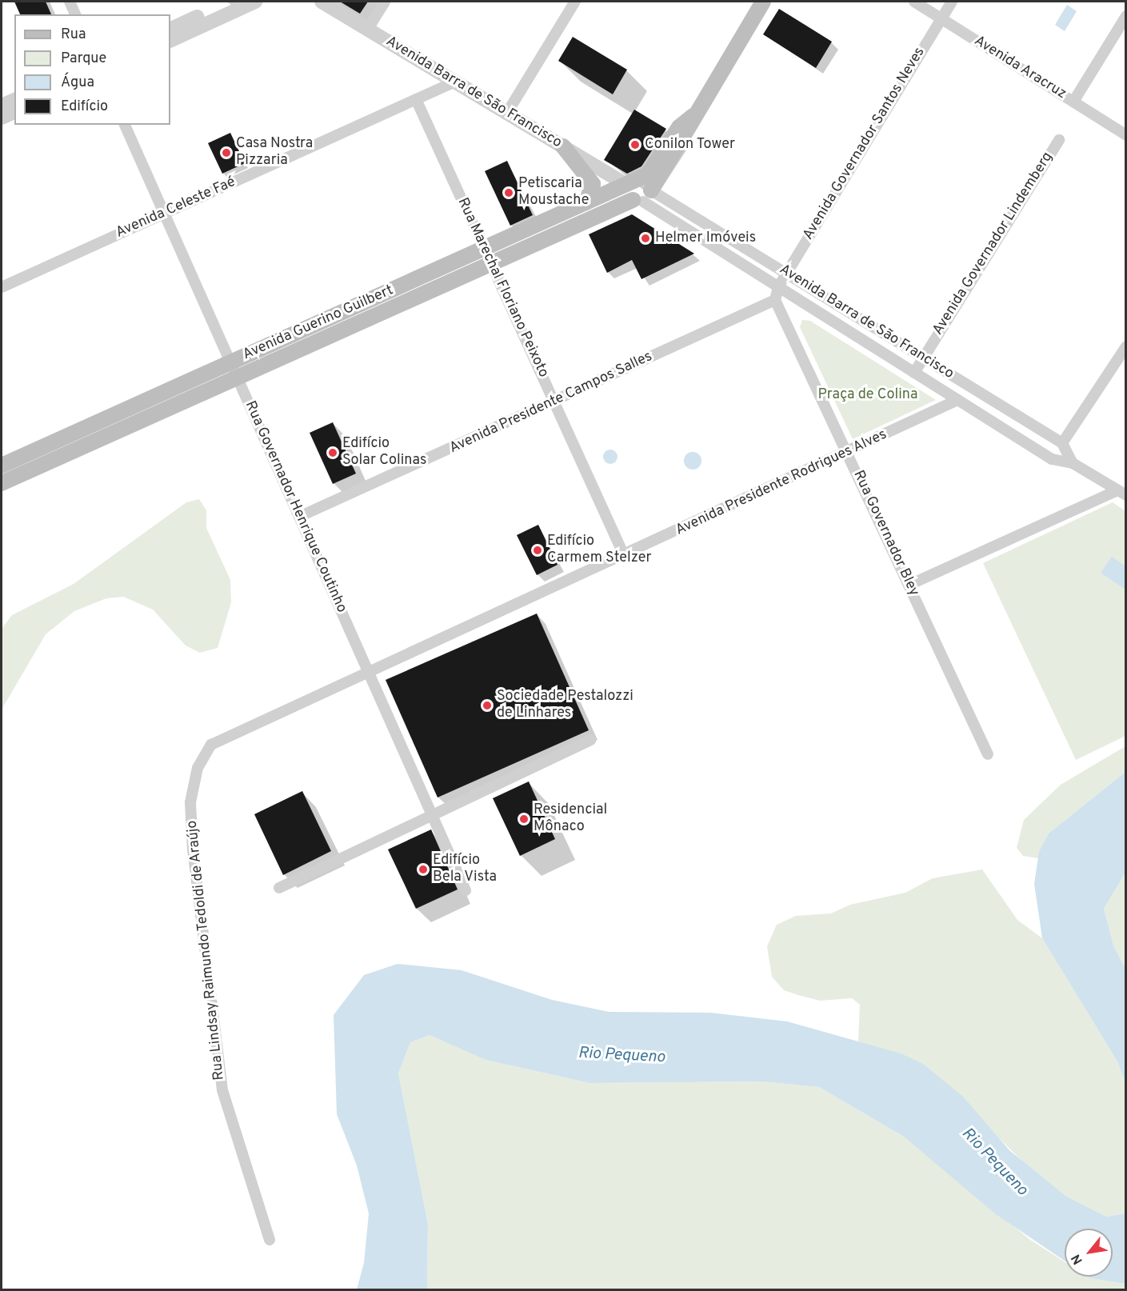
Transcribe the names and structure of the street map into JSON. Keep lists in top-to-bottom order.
{
  "streets": {
    "main road": ["Avenida Guerino Guilbert"],
    "street": [
      "Avenida Aracruz",
      "Avenida Barra de São Francisco",
      "Avenida Governador Santos Neves",
      "Avenida Celeste Faé",
      "Avenida Governador Lindemberg",
      "Rua Marechal Floriano Peixoto",
      "Avenida Presidente Campos Salles",
      "Avenida Presidente Rodrigues Alves",
      "Rua Governador Henrique Coutinho",
      "Rua Governador Bley",
      "Rua Lindsay Raimundo Tedoldi de Araújo"
    ]
  },
  "crossings": [
    ["Avenida Aracruz", "Avenida Governador Santos Neves"],
    ["Avenida Barra de São Francisco", "Avenida Governador Santos Neves"],
    ["Avenida Barra de São Francisco", "Avenida Celeste Faé"],
    ["Avenida Barra de São Francisco", "Avenida Governador Lindemberg"],
    ["Avenida Barra de São Francisco", "Avenida Guerino Guilbert"],
    ["Avenida Barra de São Francisco", "Avenida Presidente Rodrigues Alves"],
    ["Avenida Celeste Faé", "Rua Marechal Floriano Peixoto"],
    ["Avenida Celeste Faé", "Rua Governador Henrique Coutinho"],
    ["Rua Marechal Floriano Peixoto", "Avenida Guerino Guilbert"],
    ["Rua Marechal Floriano Peixoto", "Avenida Presidente Campos Salles"],
    ["Rua Marechal Floriano Peixoto", "Avenida Presidente Rodrigues Alves"],
    ["Avenida Guerino Guilbert", "Rua Governador Henrique Coutinho"],
    ["Avenida Presidente Campos Salles", "Rua Governador Henrique Coutinho"],
    ["Avenida Presidente Campos Salles", "Rua Governador Bley"],
    ["Avenida Presidente Rodrigues Alves", "Rua Governador Henrique Coutinho"],
    ["Avenida Presidente Rodrigues Alves", "Rua Governador Bley"],
    ["Avenida Presidente Rodrigues Alves", "Rua Lindsay Raimundo Tedoldi de Araújo"],
    ["Rua Governador Henrique Coutinho", "Rua Lindsay Raimundo Tedoldi de Araújo"]
  ],
  "water": ["Rio Pequeno"],
  "parks": ["Praça de Colina"],
  "places": [
    "Conilon Tower",
    "Casa Nostra Pizzaria",
    "Petiscaria Moustache",
    "Helmer Imóveis",
    "Edifício Solar Colinas",
    "Edifício Carmem Stelzer",
    "Sociedade Pestalozzi de Linhares",
    "Residencial Mônaco",
    "Edifício Bela Vista"
  ],
  "legend": [
    "Rua",
    "Parque",
    "Água",
    "Edifício"
  ],
  "north": "bottom left"
}
